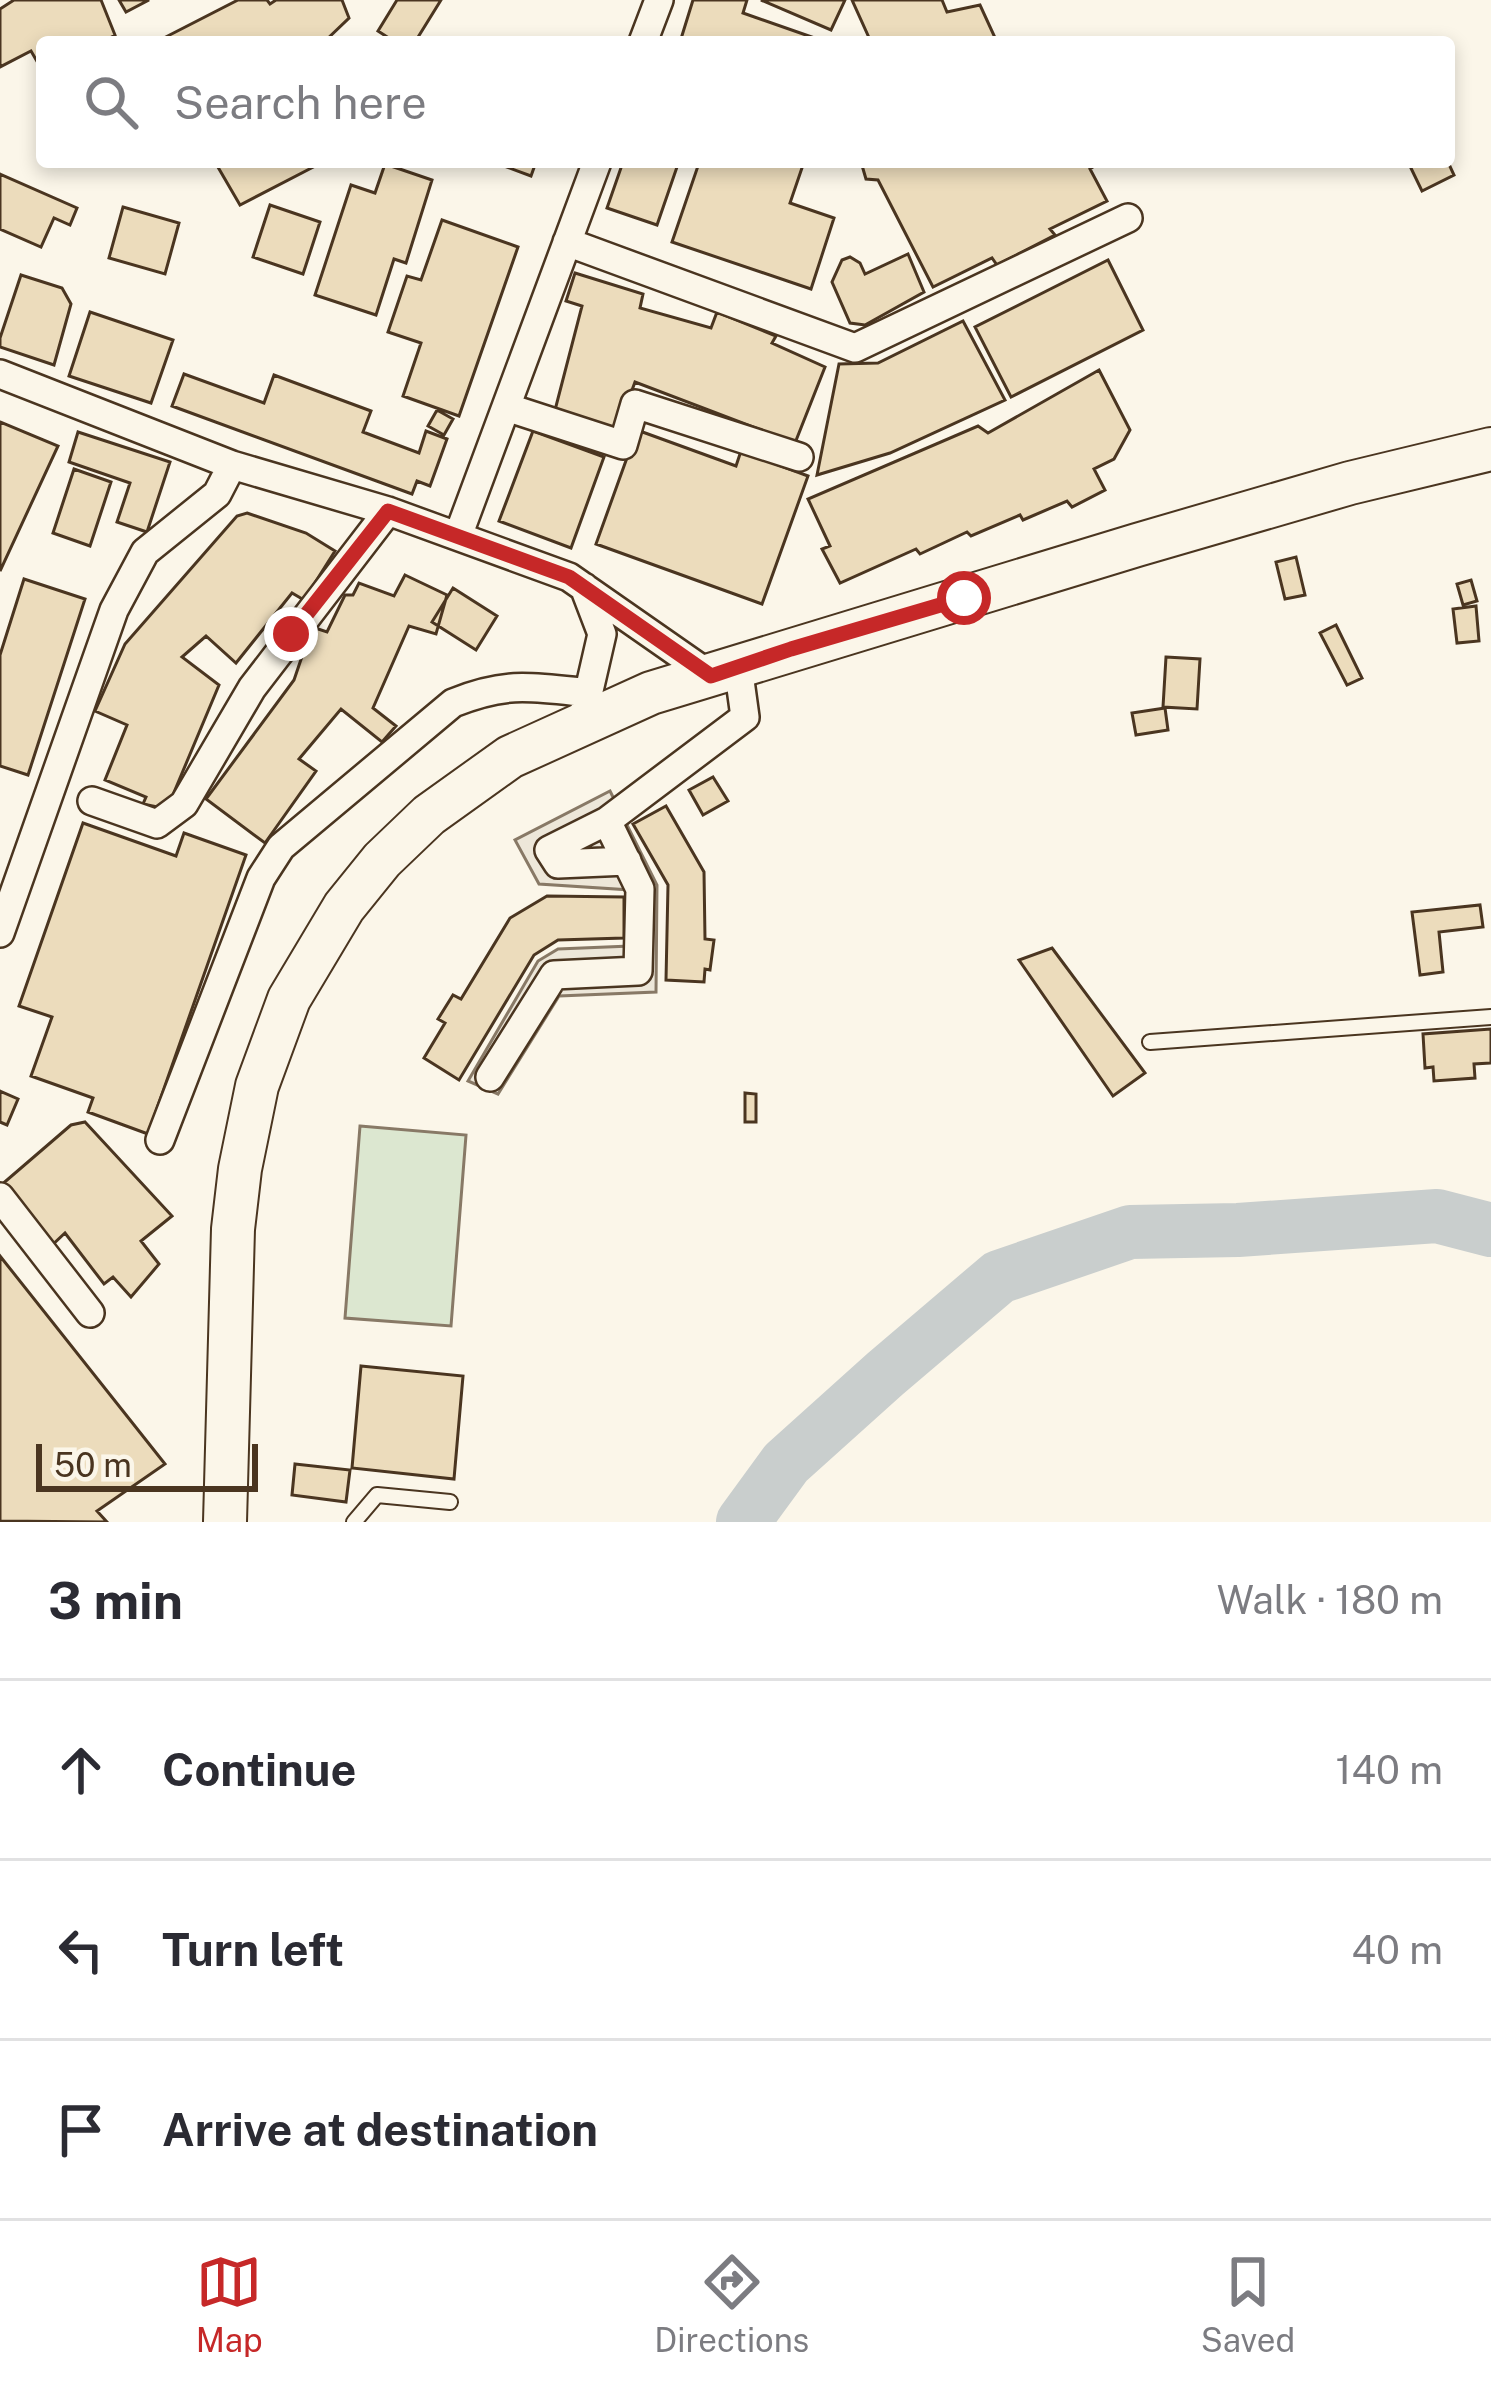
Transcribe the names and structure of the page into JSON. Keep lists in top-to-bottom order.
{
  "scale_bar": "50 m",
  "page": {
    "search": "Search here",
    "scale": "50 m",
    "heading": ["3 min", "Walk · 180 m"],
    "list": [
      ["Continue", "140 m"],
      ["Turn left", "40 m"],
      "Arrive at destination"
    ],
    "nav": ["Map", "Directions", "Saved"]
  }
}
